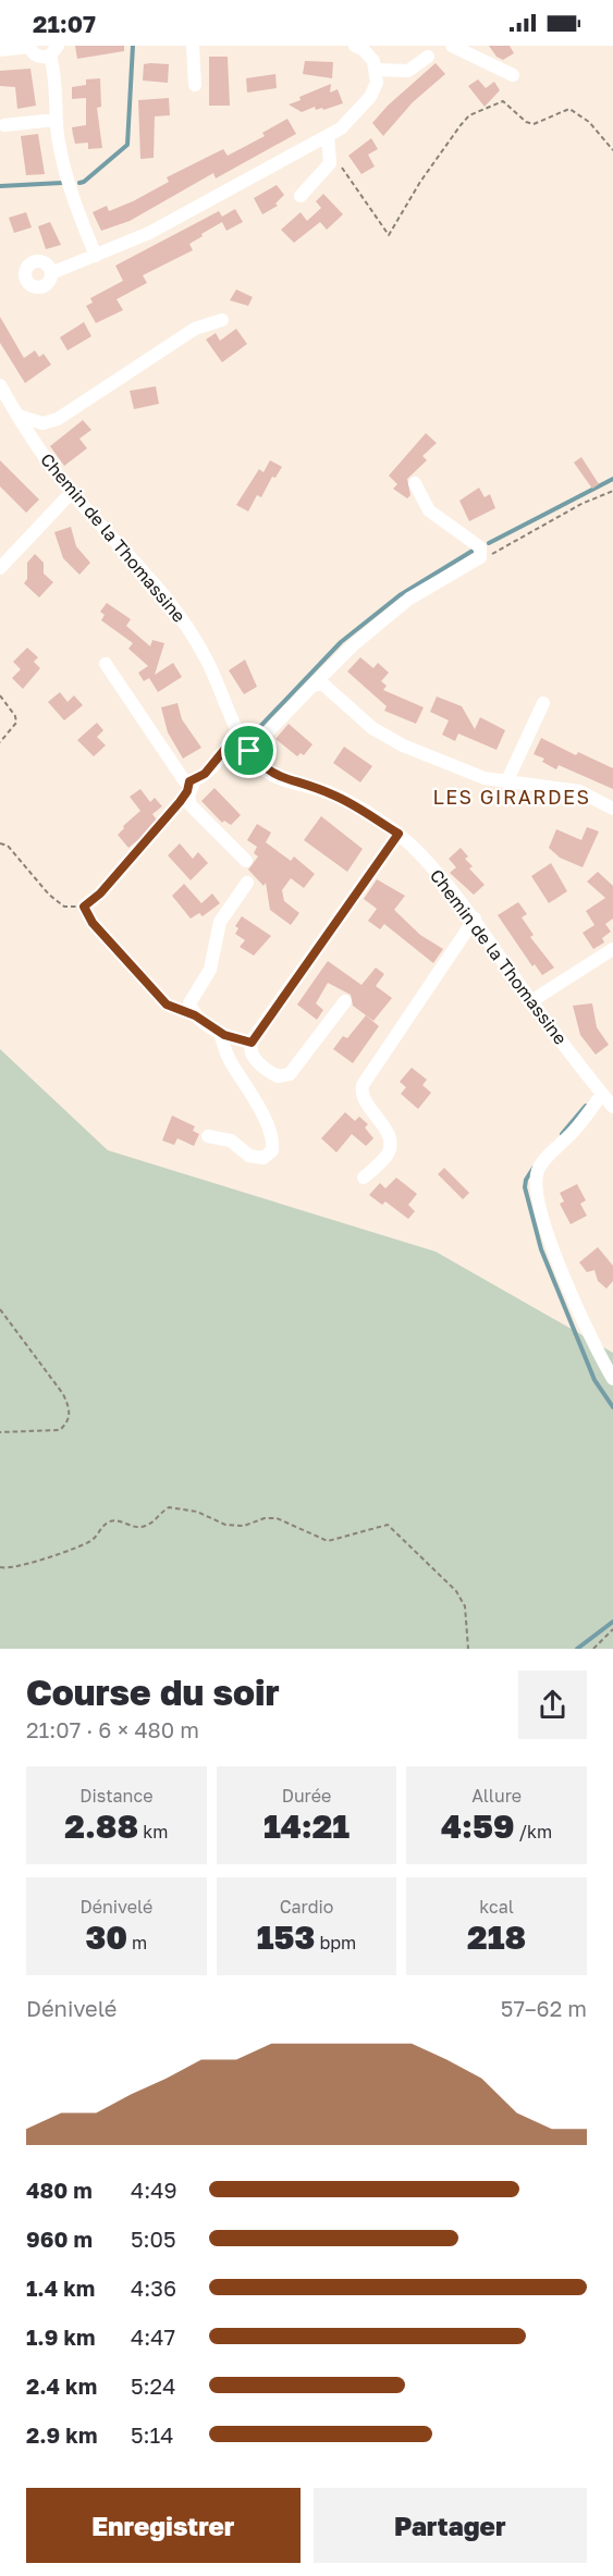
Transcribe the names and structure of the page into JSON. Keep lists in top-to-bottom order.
{
  "streets": {
    "street": ["Chemin de la Thomassine"]
  },
  "districts": ["LES GIRARDES"],
  "page": {
    "status": "21:07",
    "heading": ["Course du soir", "21:07 · 6 × 480 m"],
    "stats": [
      ["Distance", "2.88 km"],
      ["Durée", "14:21"],
      ["Allure", "4:59 /km"],
      ["Dénivelé", "30 m"],
      ["Cardio", "153 bpm"],
      ["kcal", "218"]
    ],
    "chart": ["Dénivelé", "57–62 m"],
    "list": [
      {
        "name": "480 m",
        "note": "4:49"
      },
      {
        "name": "960 m",
        "note": "5:05"
      },
      {
        "name": "1.4 km",
        "note": "4:36"
      },
      {
        "name": "1.9 km",
        "note": "4:47"
      },
      {
        "name": "2.4 km",
        "note": "5:24"
      },
      {
        "name": "2.9 km",
        "note": "5:14"
      }
    ],
    "buttons": ["Enregistrer", "Partager"]
  }
}
